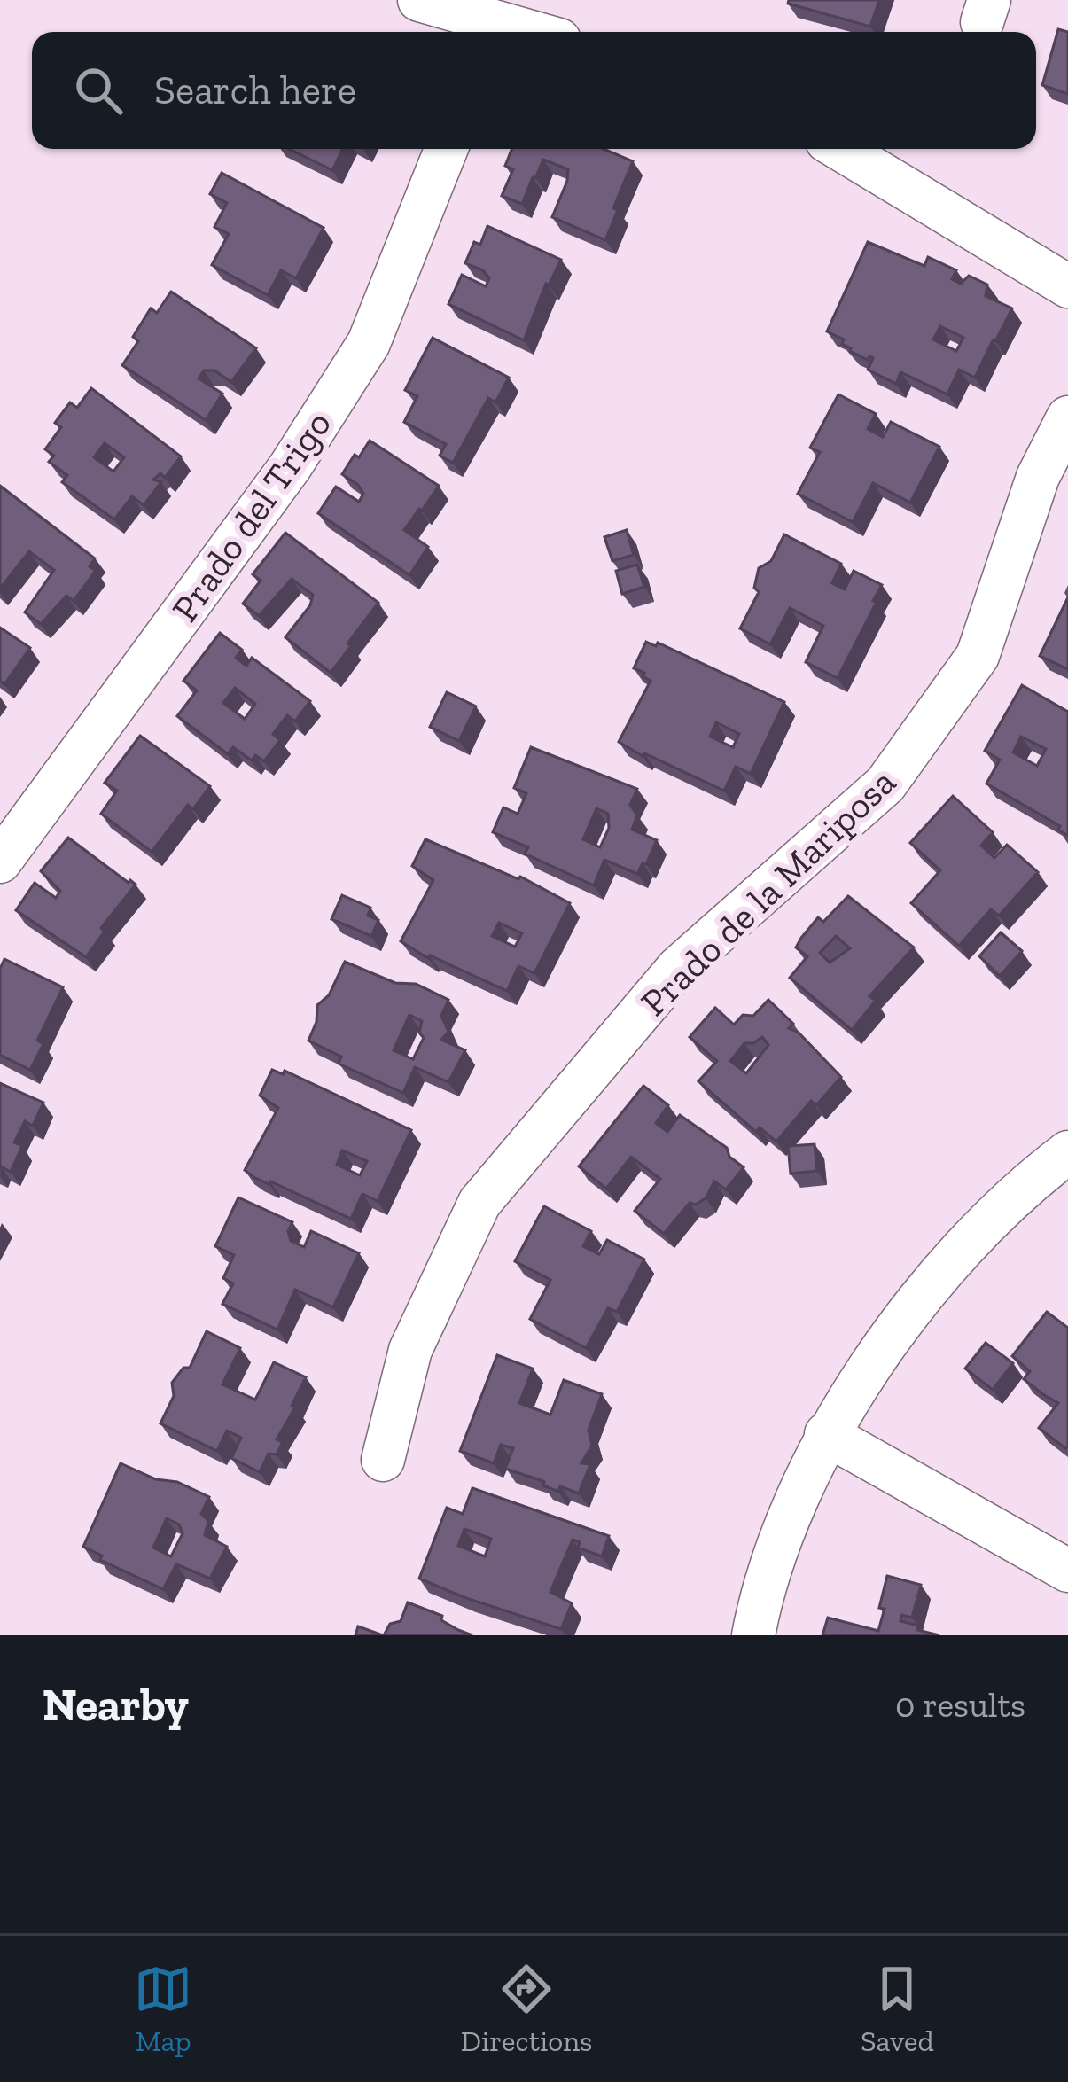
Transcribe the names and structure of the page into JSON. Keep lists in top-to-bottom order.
{
  "streets": {
    "street": ["Prado del Trigo", "Prado de la Mariposa"]
  },
  "page": {
    "search": "Search here",
    "heading": ["Nearby", "0 results"],
    "nav": ["Map", "Directions", "Saved"]
  }
}
